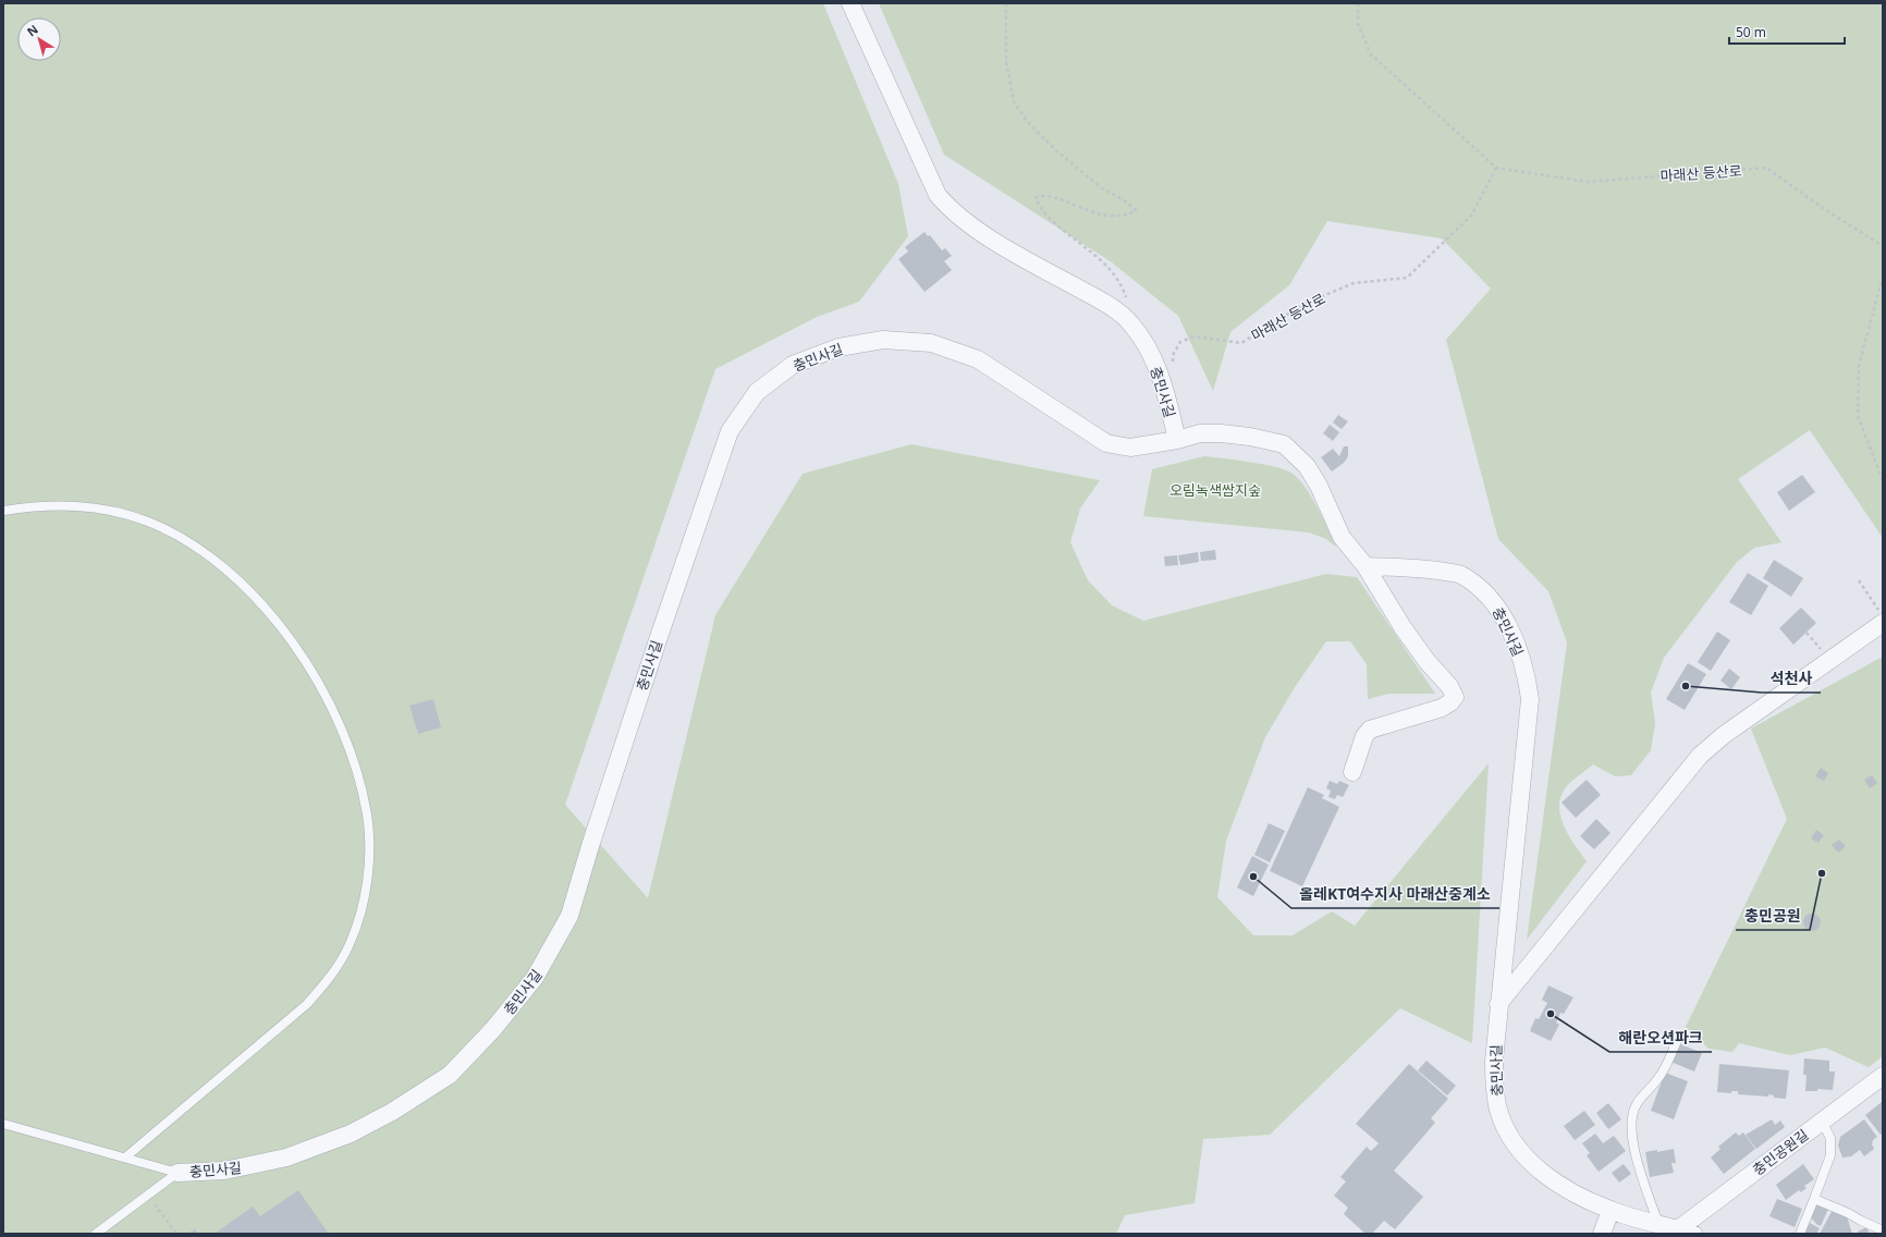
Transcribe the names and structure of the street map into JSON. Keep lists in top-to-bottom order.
{
  "streets": {
    "street": ["충민사길", "충민공원길"],
    "path": ["마래산 등산로"]
  },
  "crossings": [
    ["충민사길", "충민공원길"]
  ],
  "parks": ["오림녹색쌈지숲"],
  "places": [
    "석천사",
    "충민공원",
    "올레KT여수지사 마래산중계소",
    "해란오션파크"
  ],
  "scale_bar": "50 m",
  "north": "top left"
}
